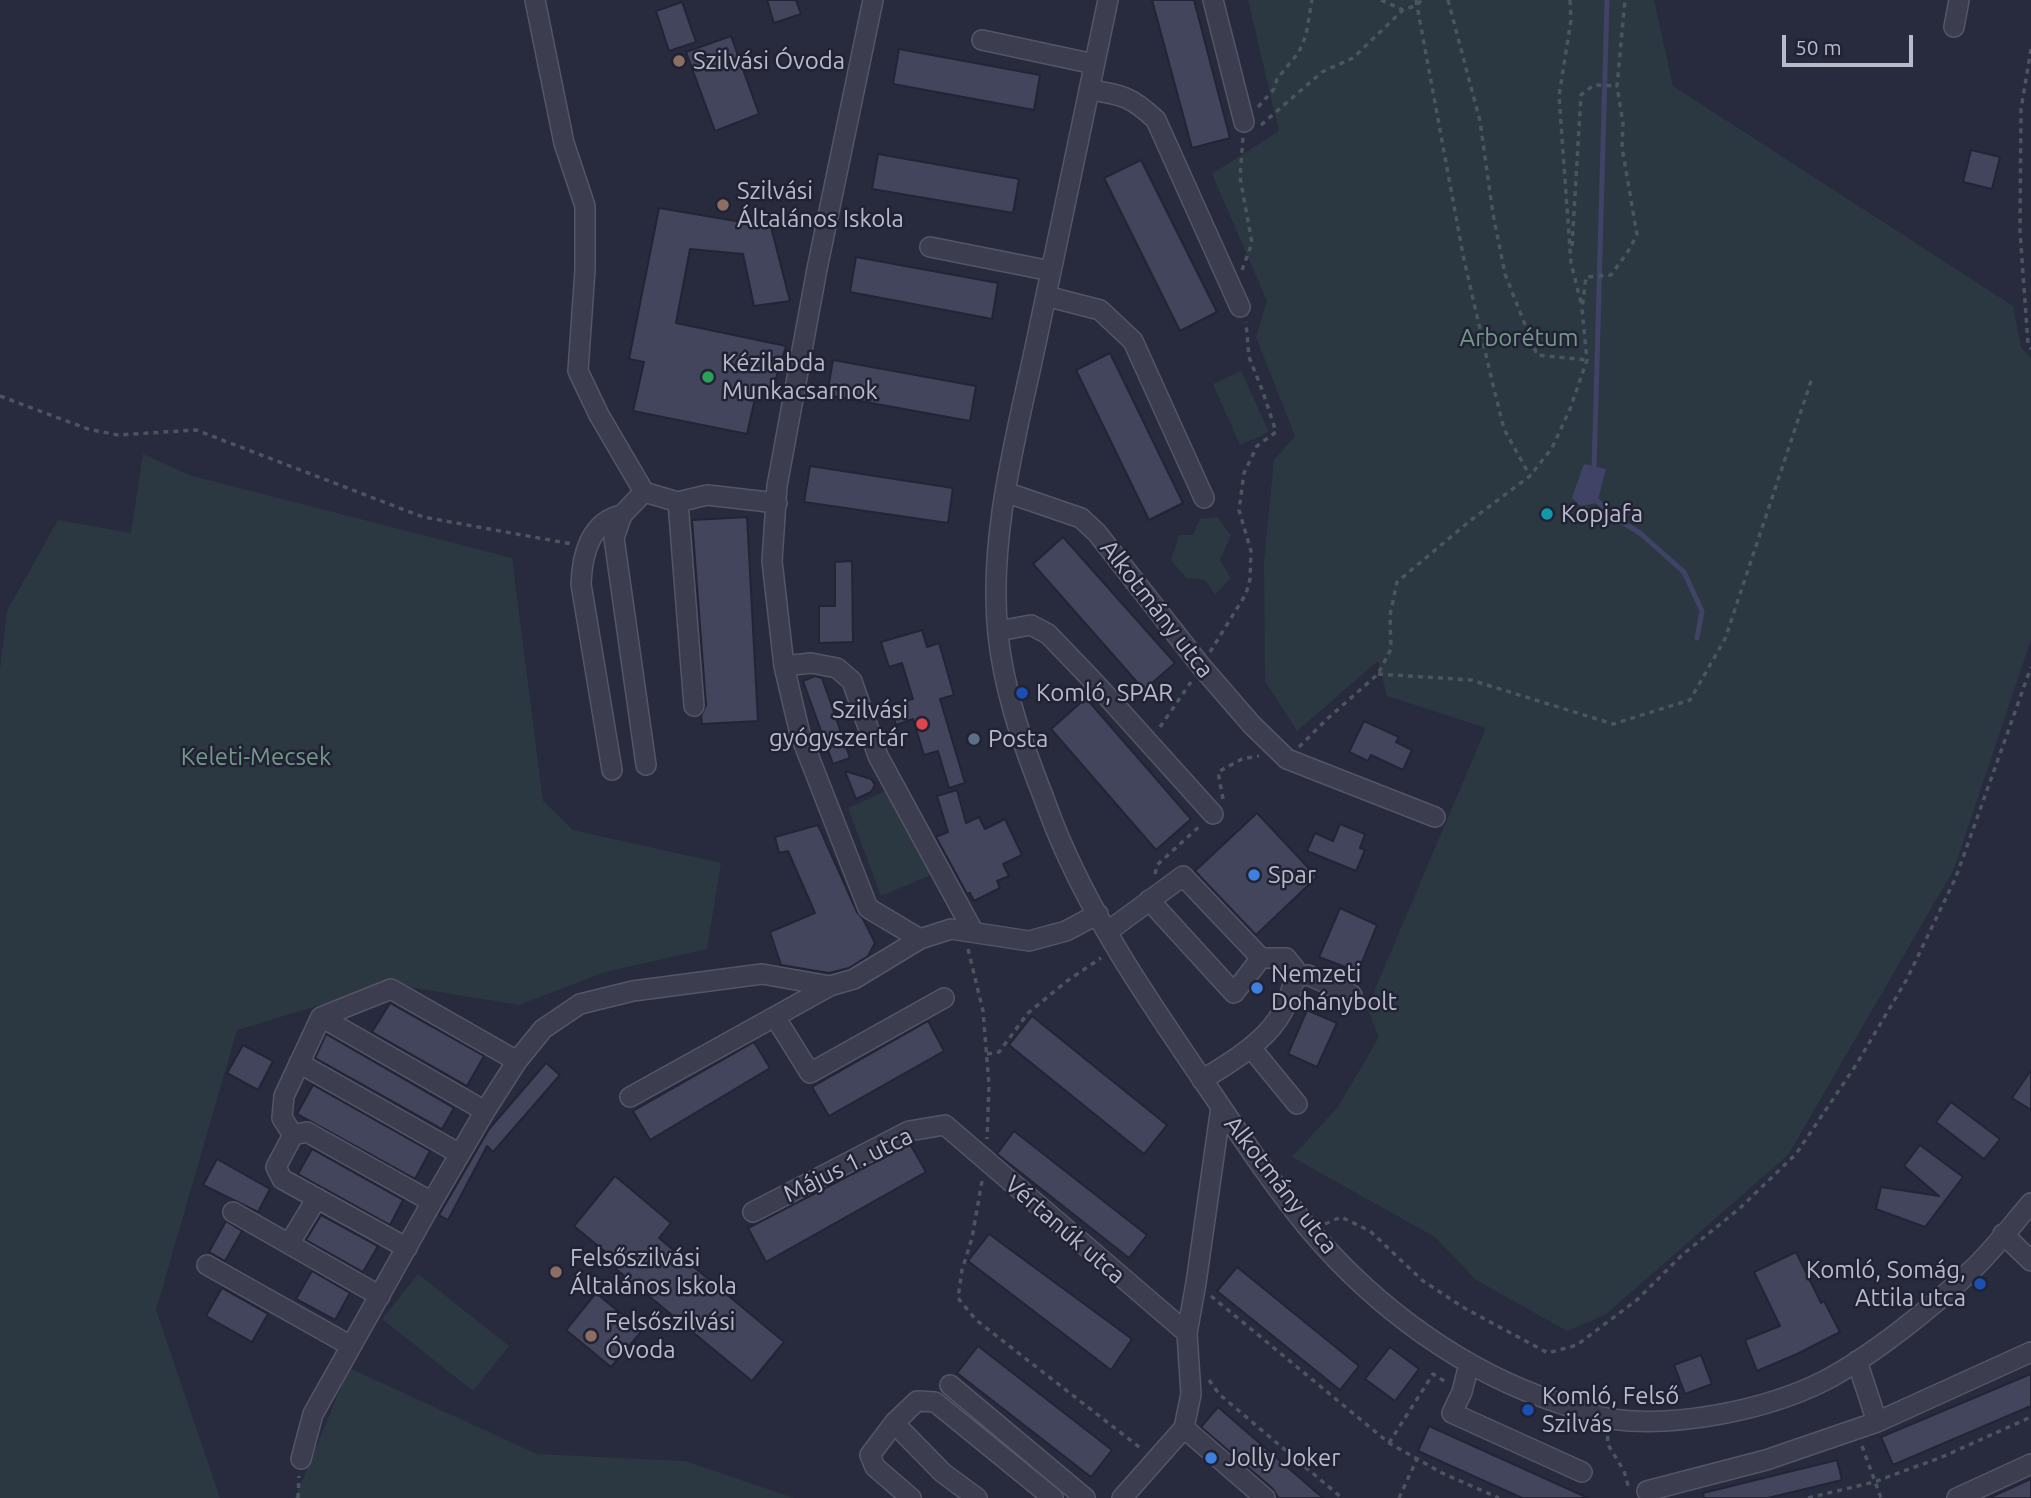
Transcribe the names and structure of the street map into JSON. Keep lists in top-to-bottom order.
{
  "streets": {
    "street": ["Alkotmány utca", "Május 1. utca", "Vértanúk utca"]
  },
  "crossings": [
    ["Május 1. utca", "Vértanúk utca"]
  ],
  "parks": ["Arborétum", "Keleti-Mecsek"],
  "places": [
    "Szilvási Óvoda",
    "Szilvási Általános Iskola",
    "Kézilabda Munkacsarnok",
    "Kopjafa",
    "Komló, SPAR",
    "Szilvási gyógyszertár",
    "Posta",
    "Spar",
    "Nemzeti Dohánybolt",
    "Felsőszilvási Általános Iskola",
    "Komló, Somág, Attila utca",
    "Felsőszilvási Óvoda",
    "Komló, Felső Szilvás",
    "Jolly Joker"
  ],
  "scale_bar": "50 m"
}
